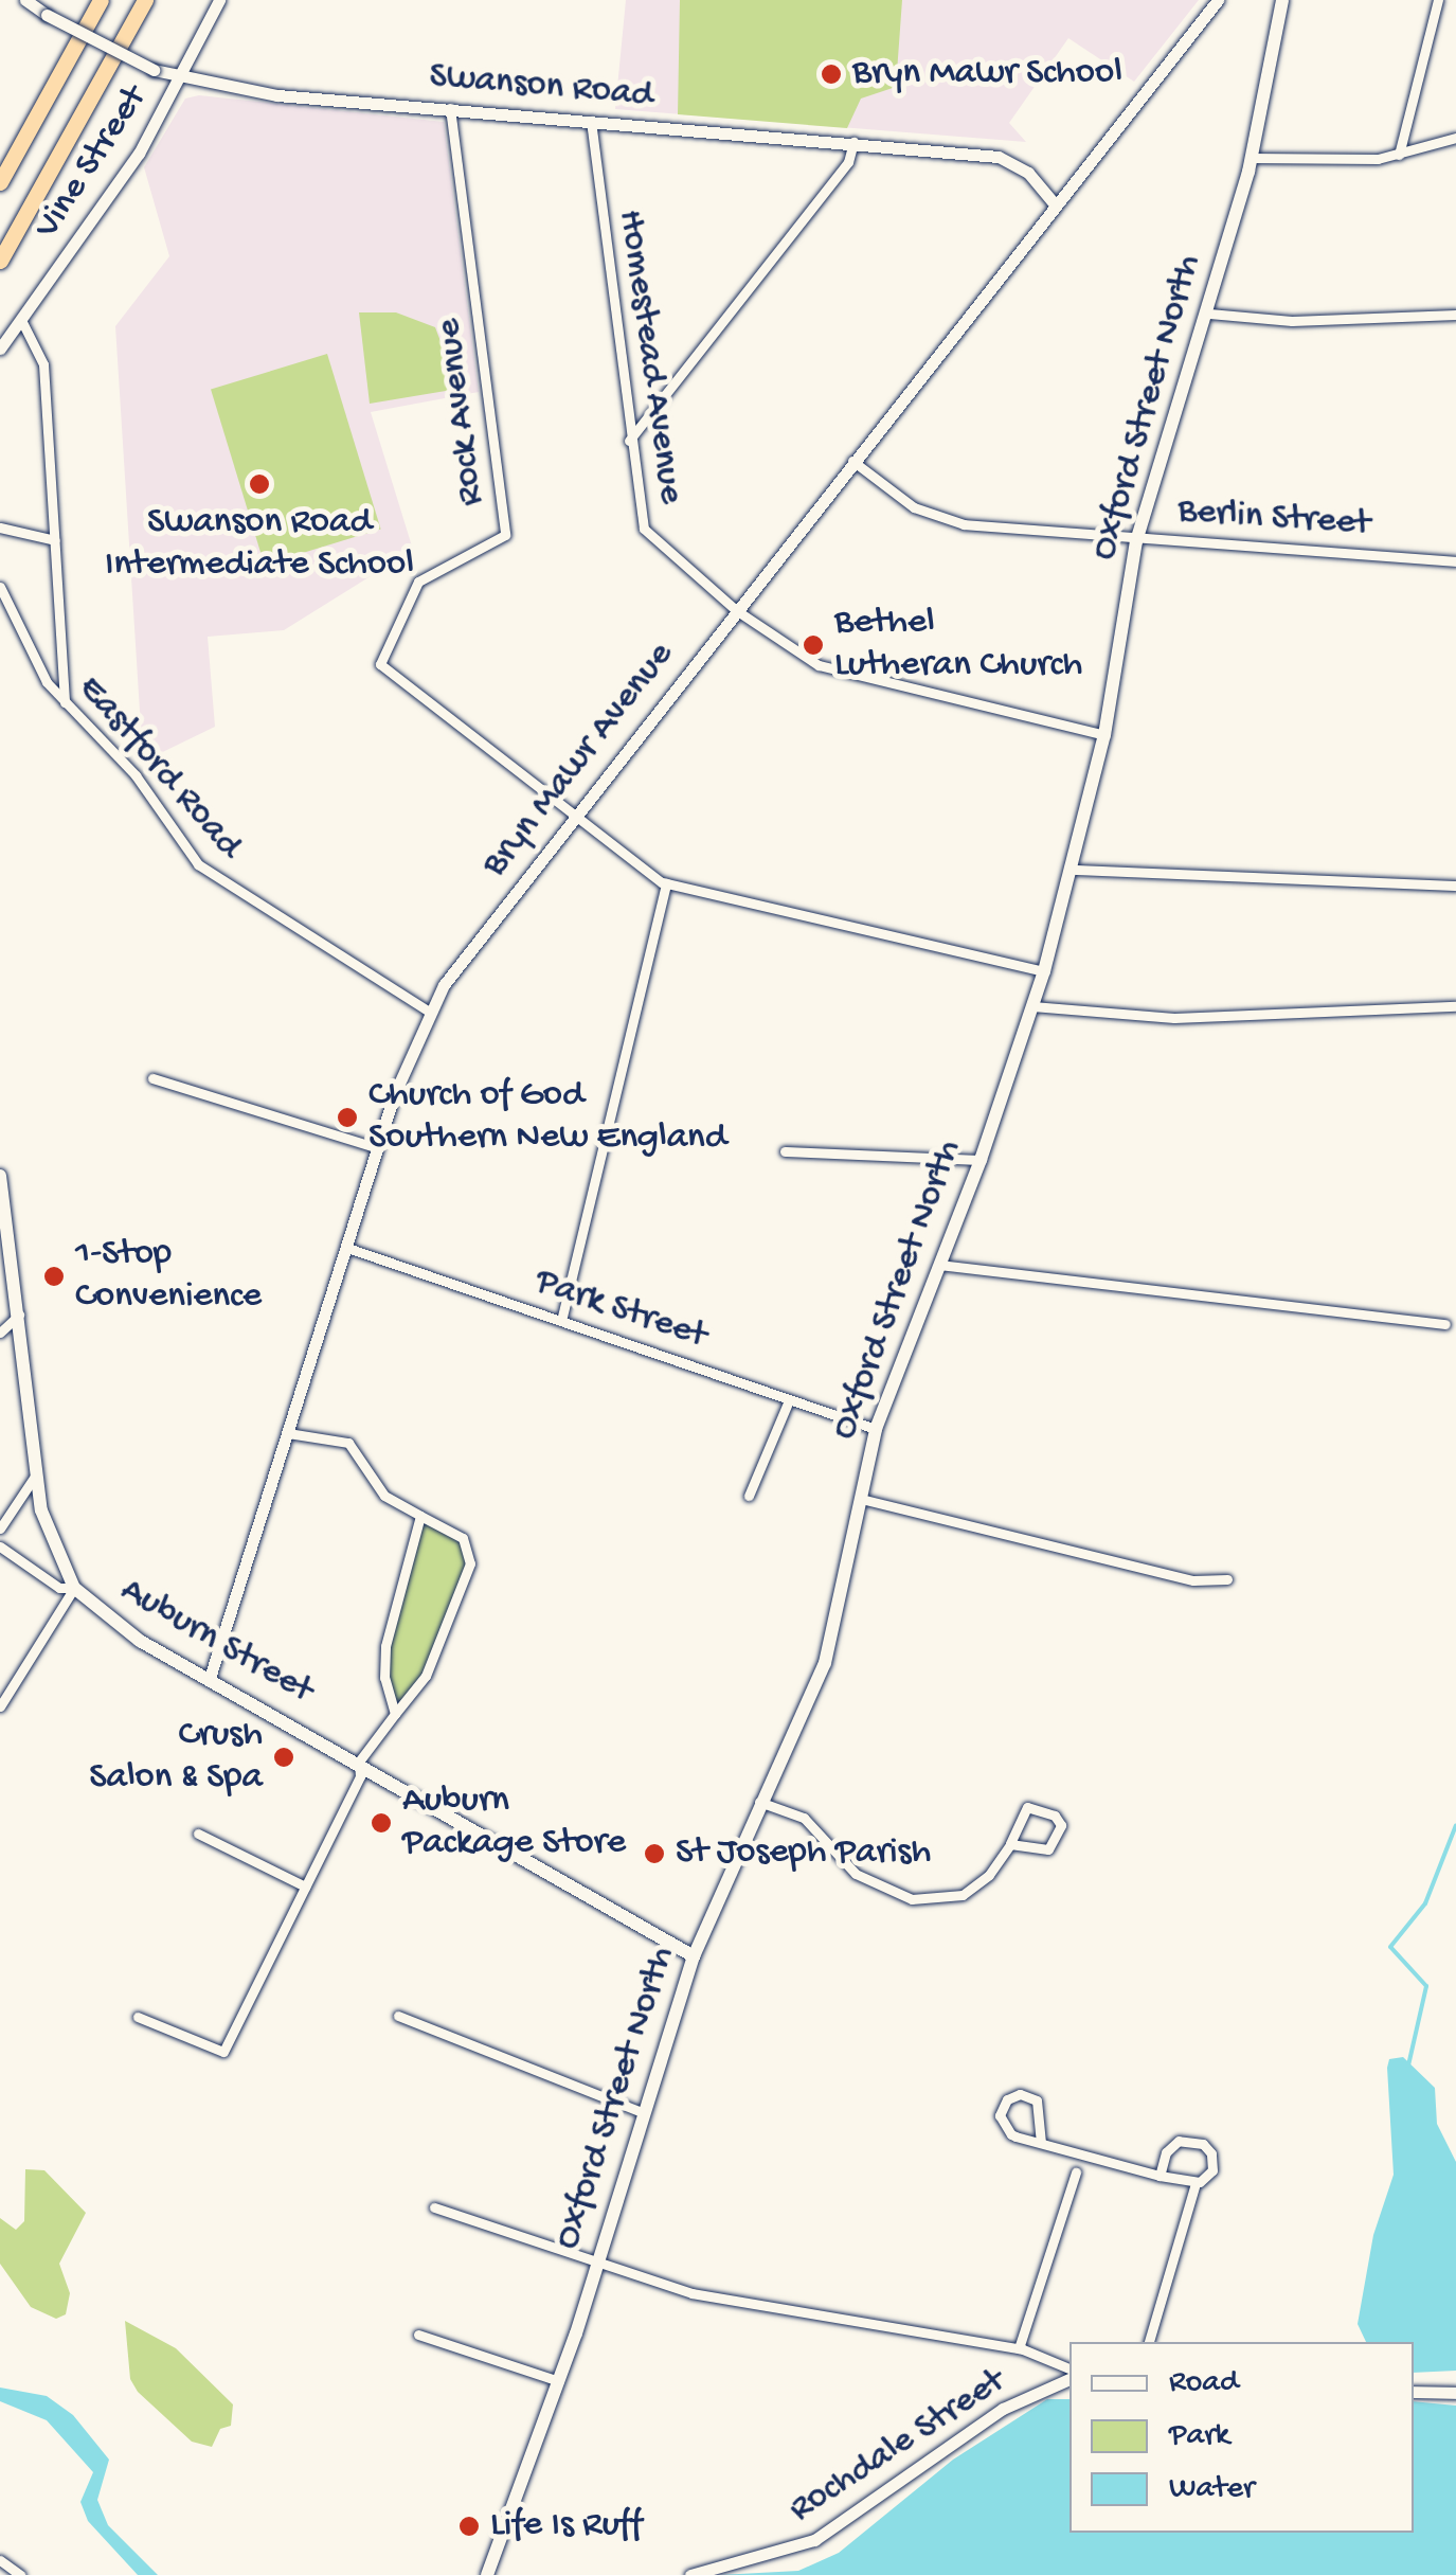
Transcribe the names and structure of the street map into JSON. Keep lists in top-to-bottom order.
{
  "streets": {
    "main road": ["Oxford Street North", "Auburn Street"],
    "street": [
      "Swanson Road",
      "Vine Street",
      "Homestead Avenue",
      "Rock Avenue",
      "Berlin Street",
      "Bryn Mawr Avenue",
      "Eastford Road",
      "Park Street",
      "Rochdale Street"
    ]
  },
  "crossings": [
    ["Swanson Road", "Vine Street"],
    ["Swanson Road", "Homestead Avenue"],
    ["Swanson Road", "Rock Avenue"],
    ["Swanson Road", "Bryn Mawr Avenue"],
    ["Homestead Avenue", "Oxford Street North"],
    ["Homestead Avenue", "Bryn Mawr Avenue"],
    ["Oxford Street North", "Rock Avenue"],
    ["Oxford Street North", "Berlin Street"],
    ["Oxford Street North", "Park Street"],
    ["Oxford Street North", "Auburn Street"],
    ["Rock Avenue", "Bryn Mawr Avenue"],
    ["Berlin Street", "Bryn Mawr Avenue"],
    ["Bryn Mawr Avenue", "Eastford Road"],
    ["Bryn Mawr Avenue", "Park Street"],
    ["Bryn Mawr Avenue", "Auburn Street"]
  ],
  "places": [
    "Bryn Mawr School",
    "Swanson Road Intermediate School",
    "Bethel Lutheran Church",
    "Church of God Southern New England",
    "1-Stop Convenience",
    "Crush Salon & Spa",
    "Auburn Package Store",
    "St Joseph Parish",
    "Life Is Ruff"
  ],
  "legend": ["Road", "Park", "Water"]
}
